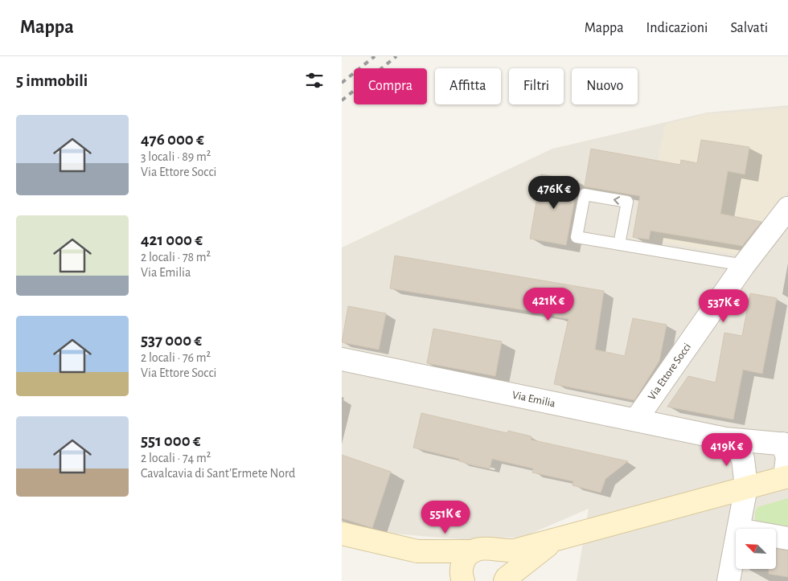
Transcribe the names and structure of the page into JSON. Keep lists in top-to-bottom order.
{
  "streets": {
    "main road": ["Via Emilia"],
    "street": ["Via Ettore Socci"]
  },
  "crossings": [
    ["Via Ettore Socci", "Via Emilia"]
  ],
  "north": "top left",
  "page": {
    "header": "Mappa",
    "nav": ["Mappa", "Indicazioni", "Salvati"],
    "heading": "5 immobili",
    "chip": [
      "Compra",
      "Affitta",
      "Filtri",
      "Nuovo"
    ],
    "list": [
      {
        "name": "476 000 €",
        "note": "3 locali · 89 m² · Via Ettore Socci"
      },
      {
        "name": "421 000 €",
        "note": "2 locali · 78 m² · Via Emilia"
      },
      {
        "name": "537 000 €",
        "note": "2 locali · 76 m² · Via Ettore Socci"
      },
      {
        "name": "551 000 €",
        "note": "2 locali · 74 m² · Cavalcavia di Sant'Ermete Nord"
      }
    ],
    "price": [
      "476K €",
      "421K €",
      "537K €",
      "419K €",
      "551K €"
    ]
  }
}
